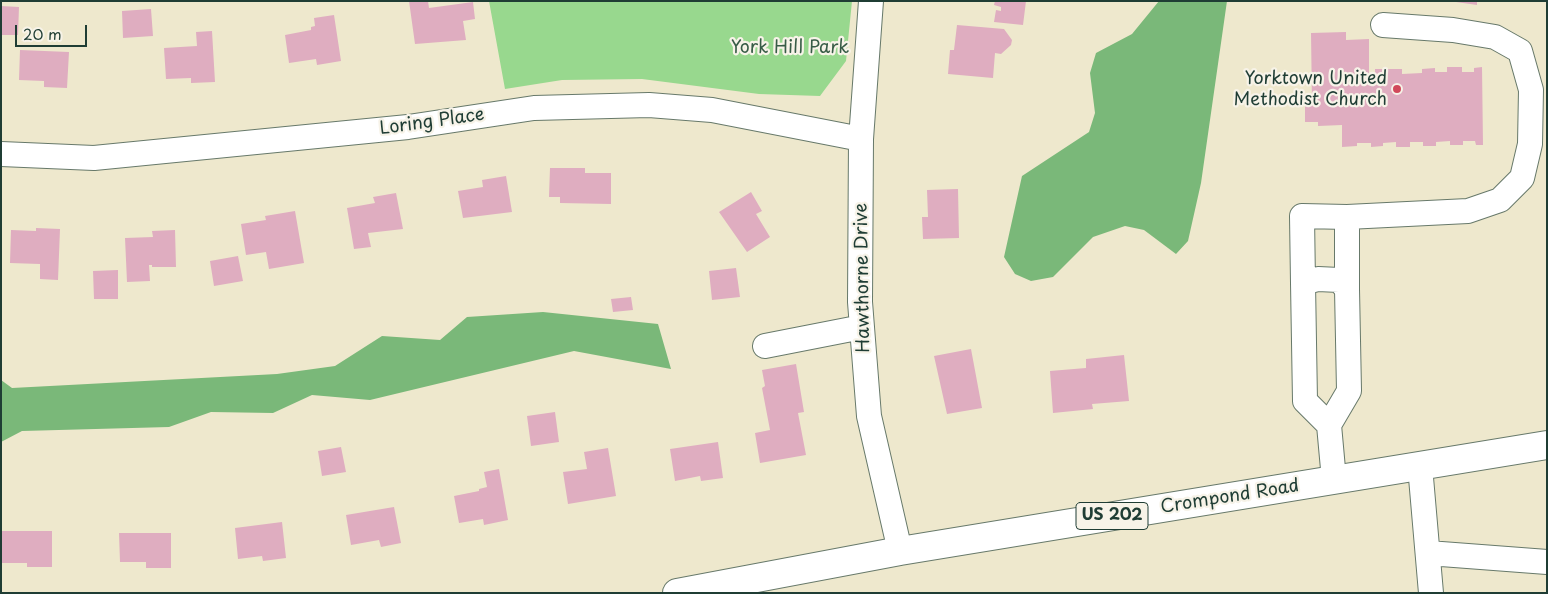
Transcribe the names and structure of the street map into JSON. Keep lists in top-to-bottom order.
{
  "streets": {
    "highway": ["Crompond Road", "US 202"],
    "street": ["Loring Place", "Hawthorne Drive"]
  },
  "crossings": [
    ["Loring Place", "Hawthorne Drive"],
    ["Hawthorne Drive", "Crompond Road"]
  ],
  "parks": ["York Hill Park"],
  "places": ["Yorktown United Methodist Church"],
  "scale_bar": "20 m"
}
